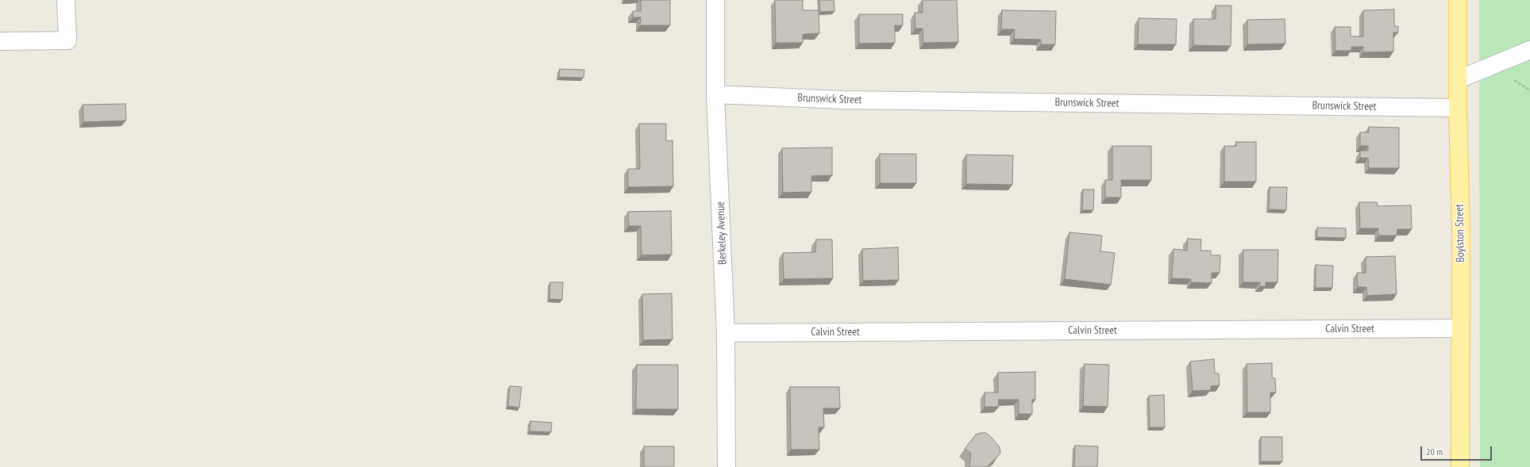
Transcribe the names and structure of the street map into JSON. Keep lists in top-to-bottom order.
{
  "streets": {
    "main road": ["Boylston Street"],
    "street": ["Brunswick Street", "Berkeley Avenue", "Calvin Street"]
  },
  "crossings": [
    ["Brunswick Street", "Berkeley Avenue"],
    ["Brunswick Street", "Boylston Street"],
    ["Berkeley Avenue", "Calvin Street"],
    ["Boylston Street", "Calvin Street"]
  ],
  "scale_bar": "20 m"
}
